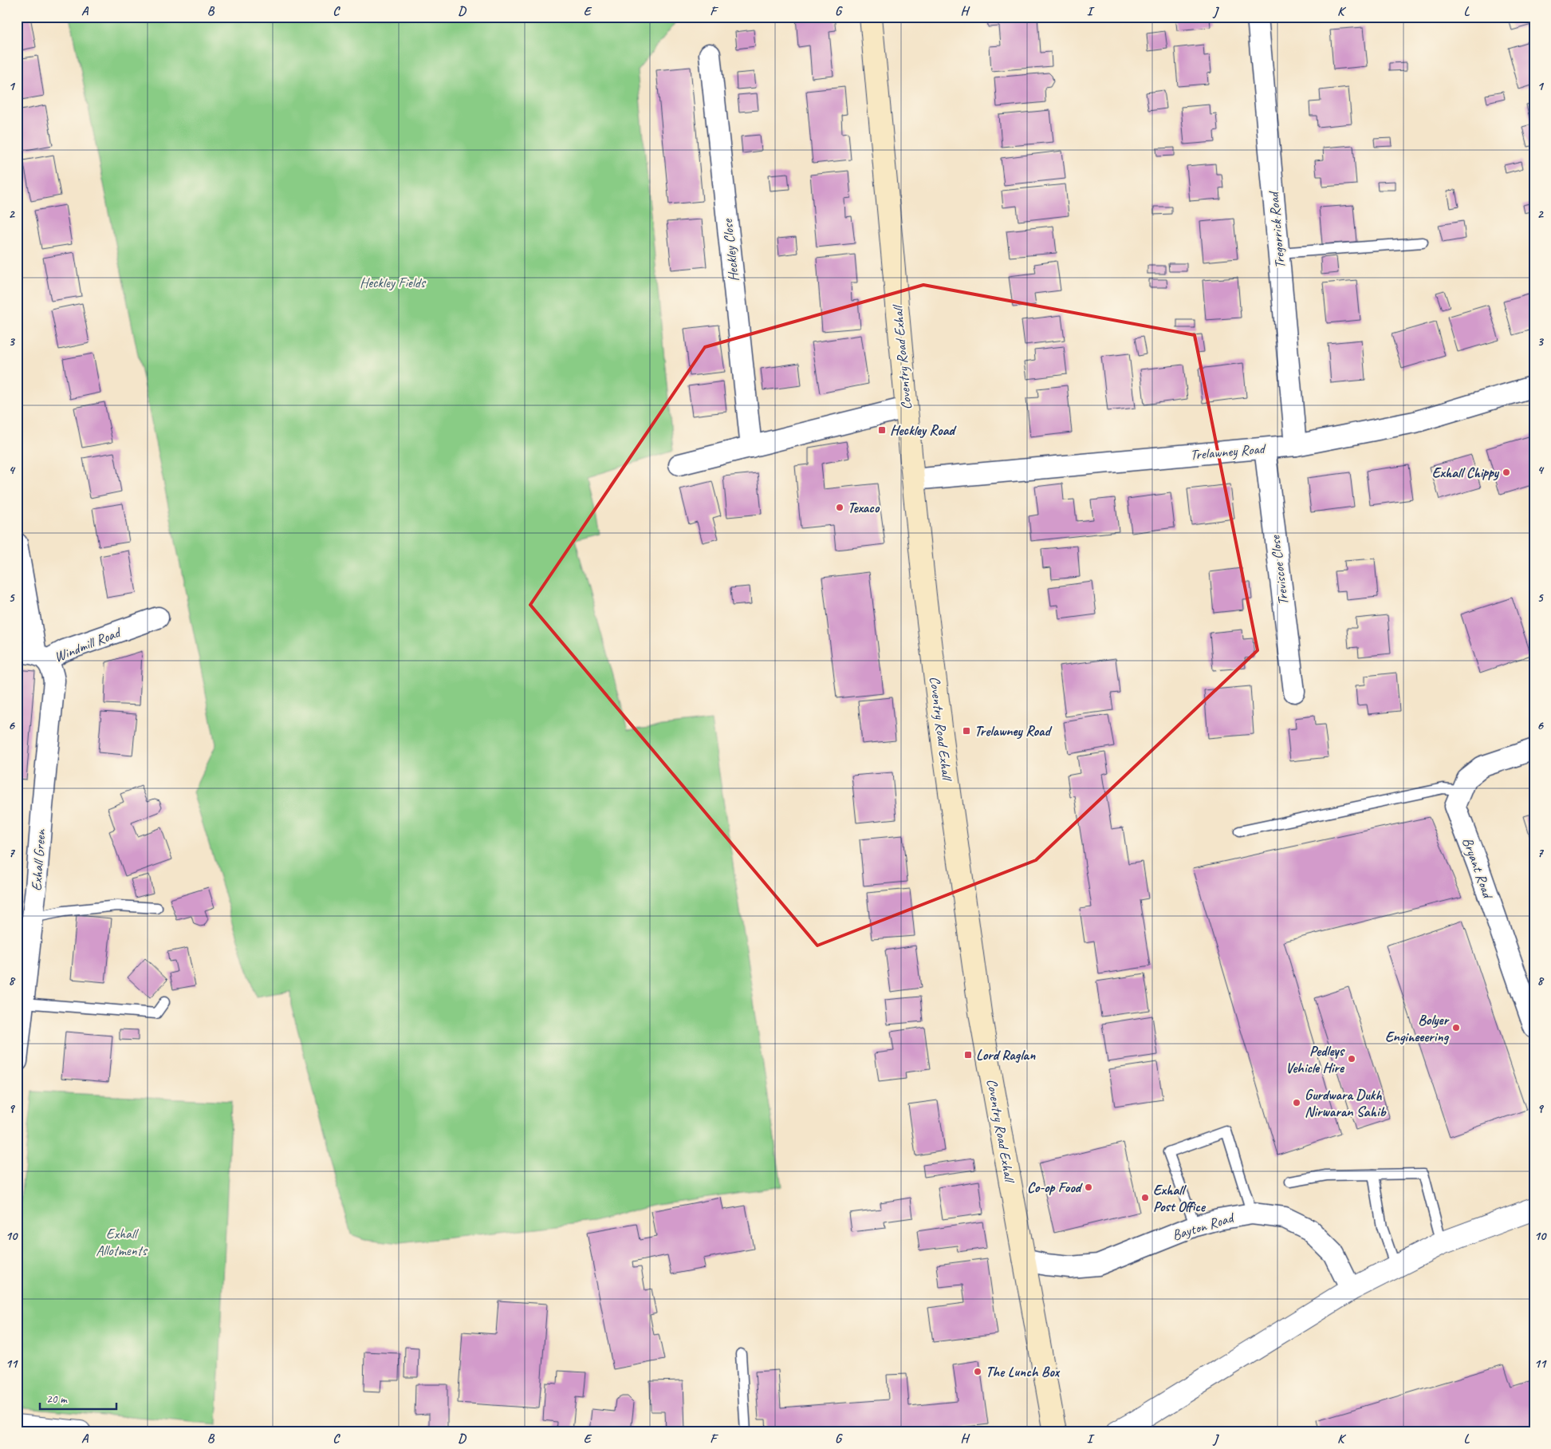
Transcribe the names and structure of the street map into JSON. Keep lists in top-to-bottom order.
{
  "streets": {
    "main road": ["Coventry Road Exhall"],
    "street": [
      "Tregorrick Road",
      "Heckley Close",
      "Trelawney Road",
      "Treviscoe Close",
      "Windmill Road",
      "Exhall Green",
      "Bryant Road",
      "Bayton Road"
    ]
  },
  "crossings": [
    ["Tregorrick Road", "Trelawney Road"],
    ["Coventry Road Exhall", "Trelawney Road"],
    ["Coventry Road Exhall", "Bayton Road"],
    ["Trelawney Road", "Treviscoe Close"],
    ["Windmill Road", "Exhall Green"]
  ],
  "parks": ["Heckley Fields", "Exhall Allotments"],
  "places": {
    "transit": ["Heckley Road", "Trelawney Road", "Lord Raglan"],
    "other": [
      "Exhall Chippy",
      "Texaco",
      "Bolyer Engineeering",
      "Pedleys Vehicle Hire",
      "Gurdwara Dukh Nirwaran Sahib",
      "Co-op Food",
      "Exhall Post Office",
      "The Lunch Box"
    ]
  },
  "scale_bar": "20 m",
  "grid": {
    "columns": [
      "A",
      "B",
      "C",
      "D",
      "E",
      "F",
      "G",
      "H",
      "I",
      "J",
      "K",
      "L"
    ],
    "rows": [
      "1",
      "2",
      "3",
      "4",
      "5",
      "6",
      "7",
      "8",
      "9",
      "10",
      "11"
    ]
  }
}
